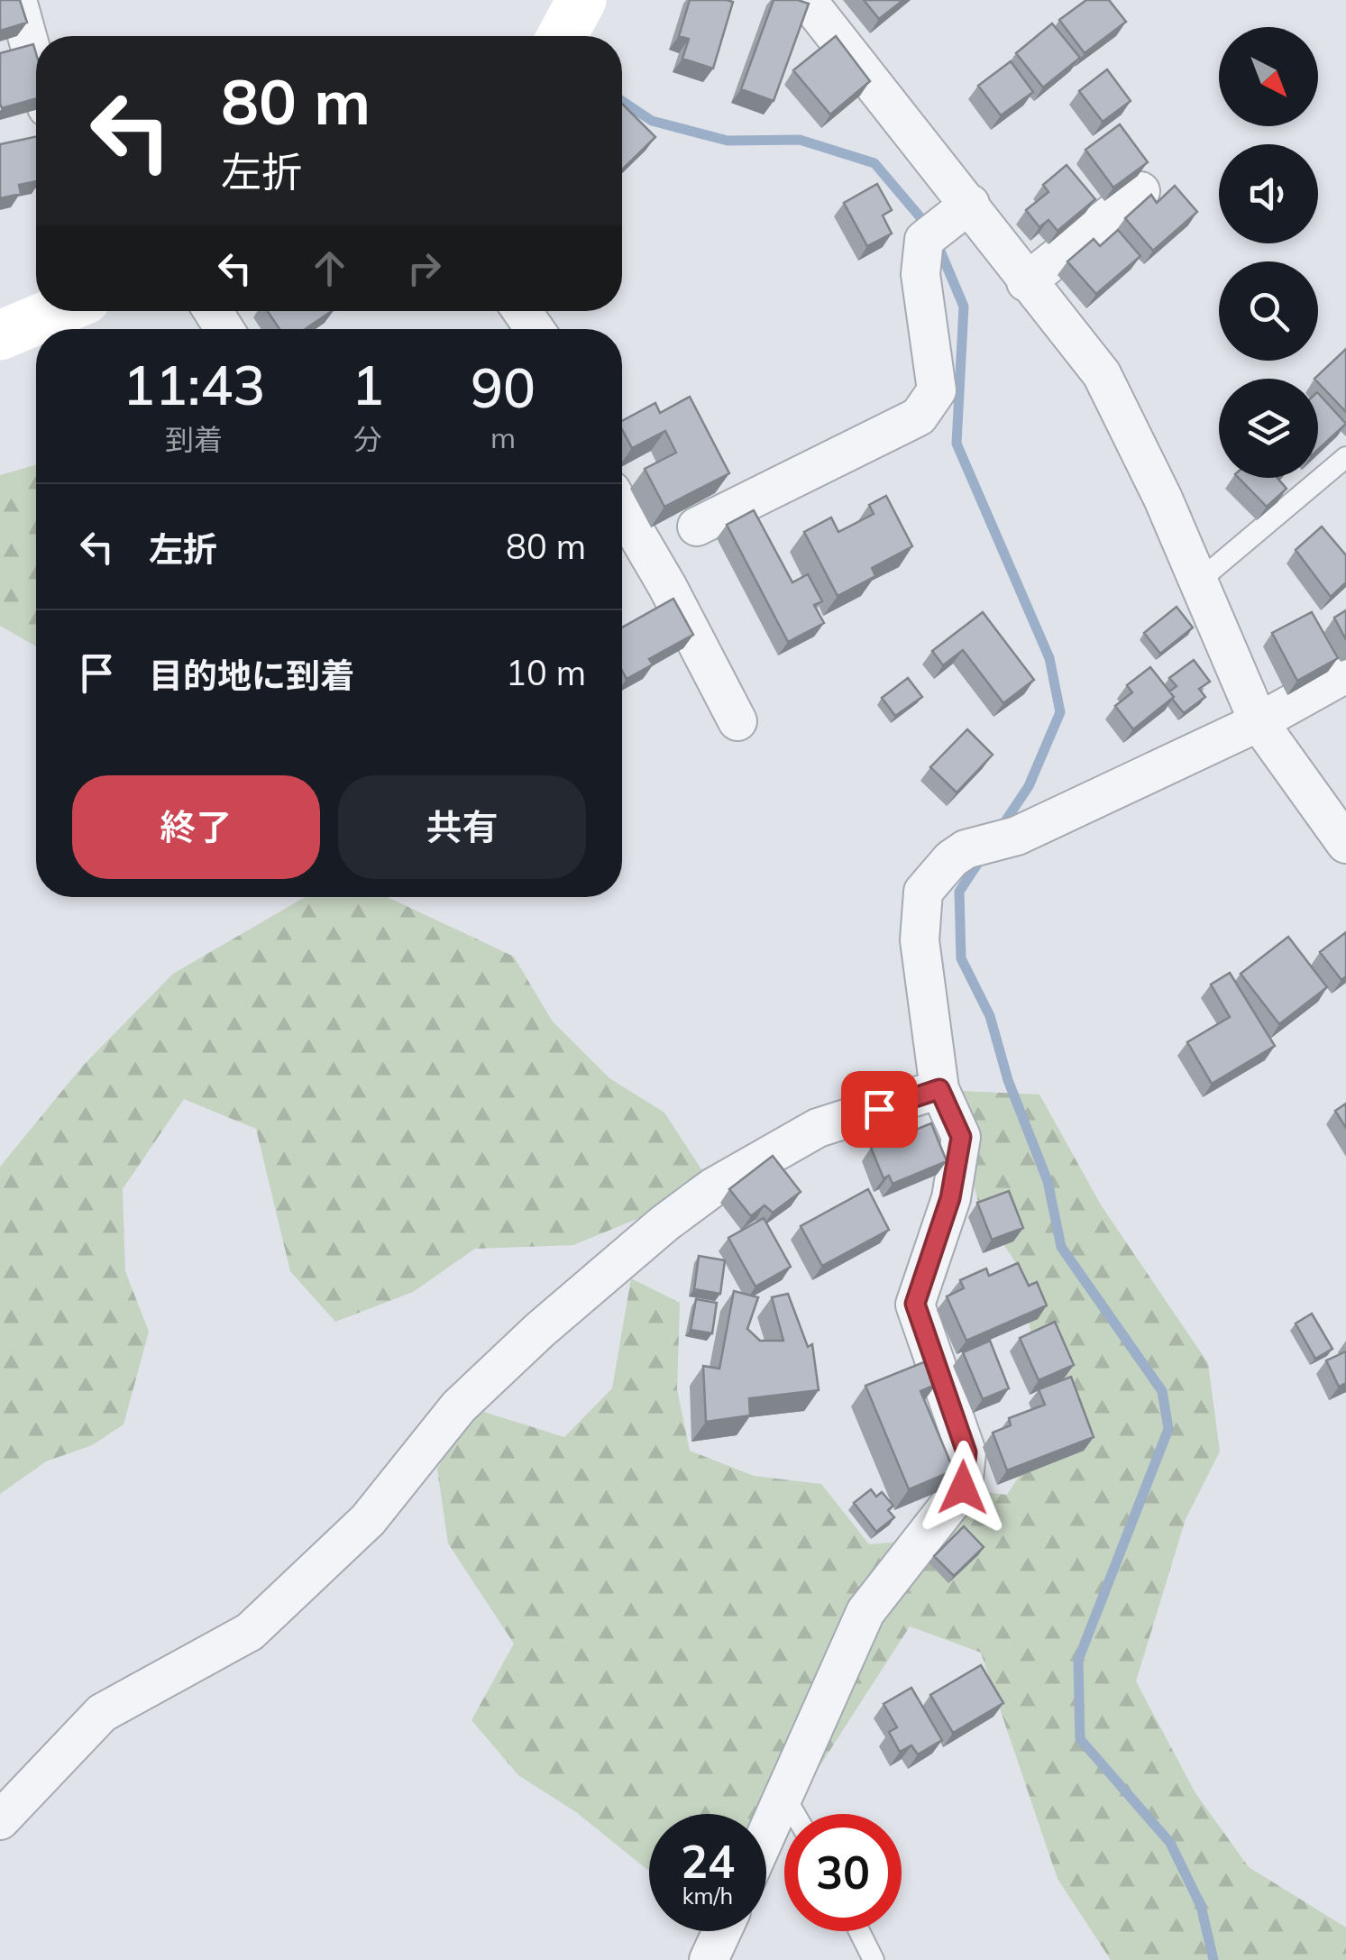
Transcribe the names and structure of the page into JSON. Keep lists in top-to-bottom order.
{
  "north": "bottom right",
  "page": {
    "turn": ["80 m", "左折"],
    "eta": [
      "11:43",
      "到着",
      "1",
      "分",
      "90",
      "m"
    ],
    "list": [
      {
        "name": "左折",
        "value": "80 m"
      },
      {
        "name": "目的地に到着",
        "value": "10 m"
      }
    ],
    "buttons": ["終了", "共有"],
    "speed": "24 km/h",
    "limit": "30"
  }
}
